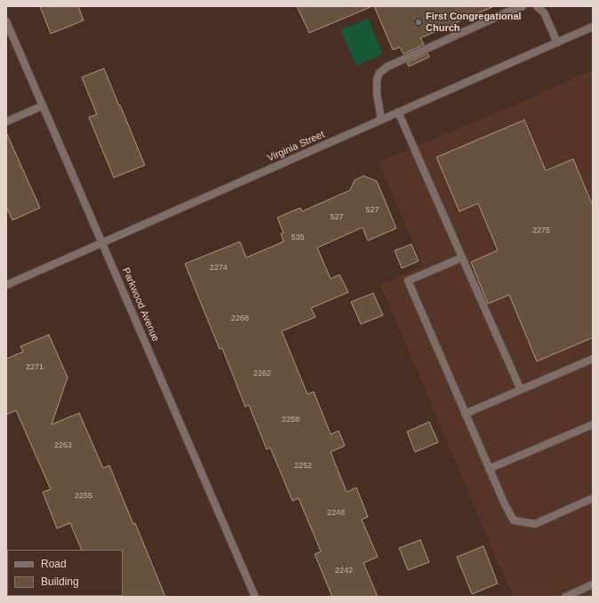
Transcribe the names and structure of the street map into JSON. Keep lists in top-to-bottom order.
{
  "streets": {
    "street": ["Virginia Street", "Parkwood Avenue"]
  },
  "crossings": [
    ["Virginia Street", "Parkwood Avenue"]
  ],
  "places": ["First Congregational Church"],
  "house_numbers": [
    "527",
    "527",
    "2275",
    "535",
    "2274",
    "2268",
    "2271",
    "2262",
    "2258",
    "2263",
    "2252",
    "2255",
    "2248",
    "2242"
  ],
  "legend": ["Road", "Building"]
}
